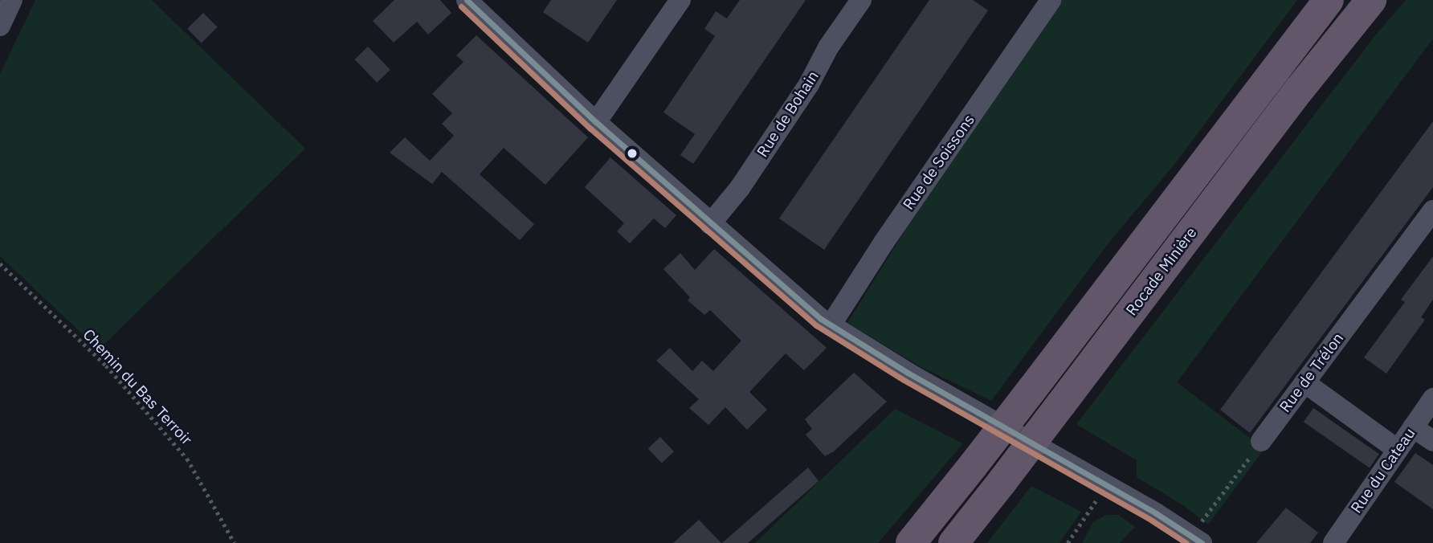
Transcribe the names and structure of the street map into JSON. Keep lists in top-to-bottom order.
{
  "streets": {
    "highway": ["Rocade Minière"],
    "street": [
      "Rue de Bohain",
      "Rue de Soissons",
      "Rue de Trélon",
      "Rue du Cateau"
    ],
    "path": ["Chemin du Bas Terroir"]
  }
}
